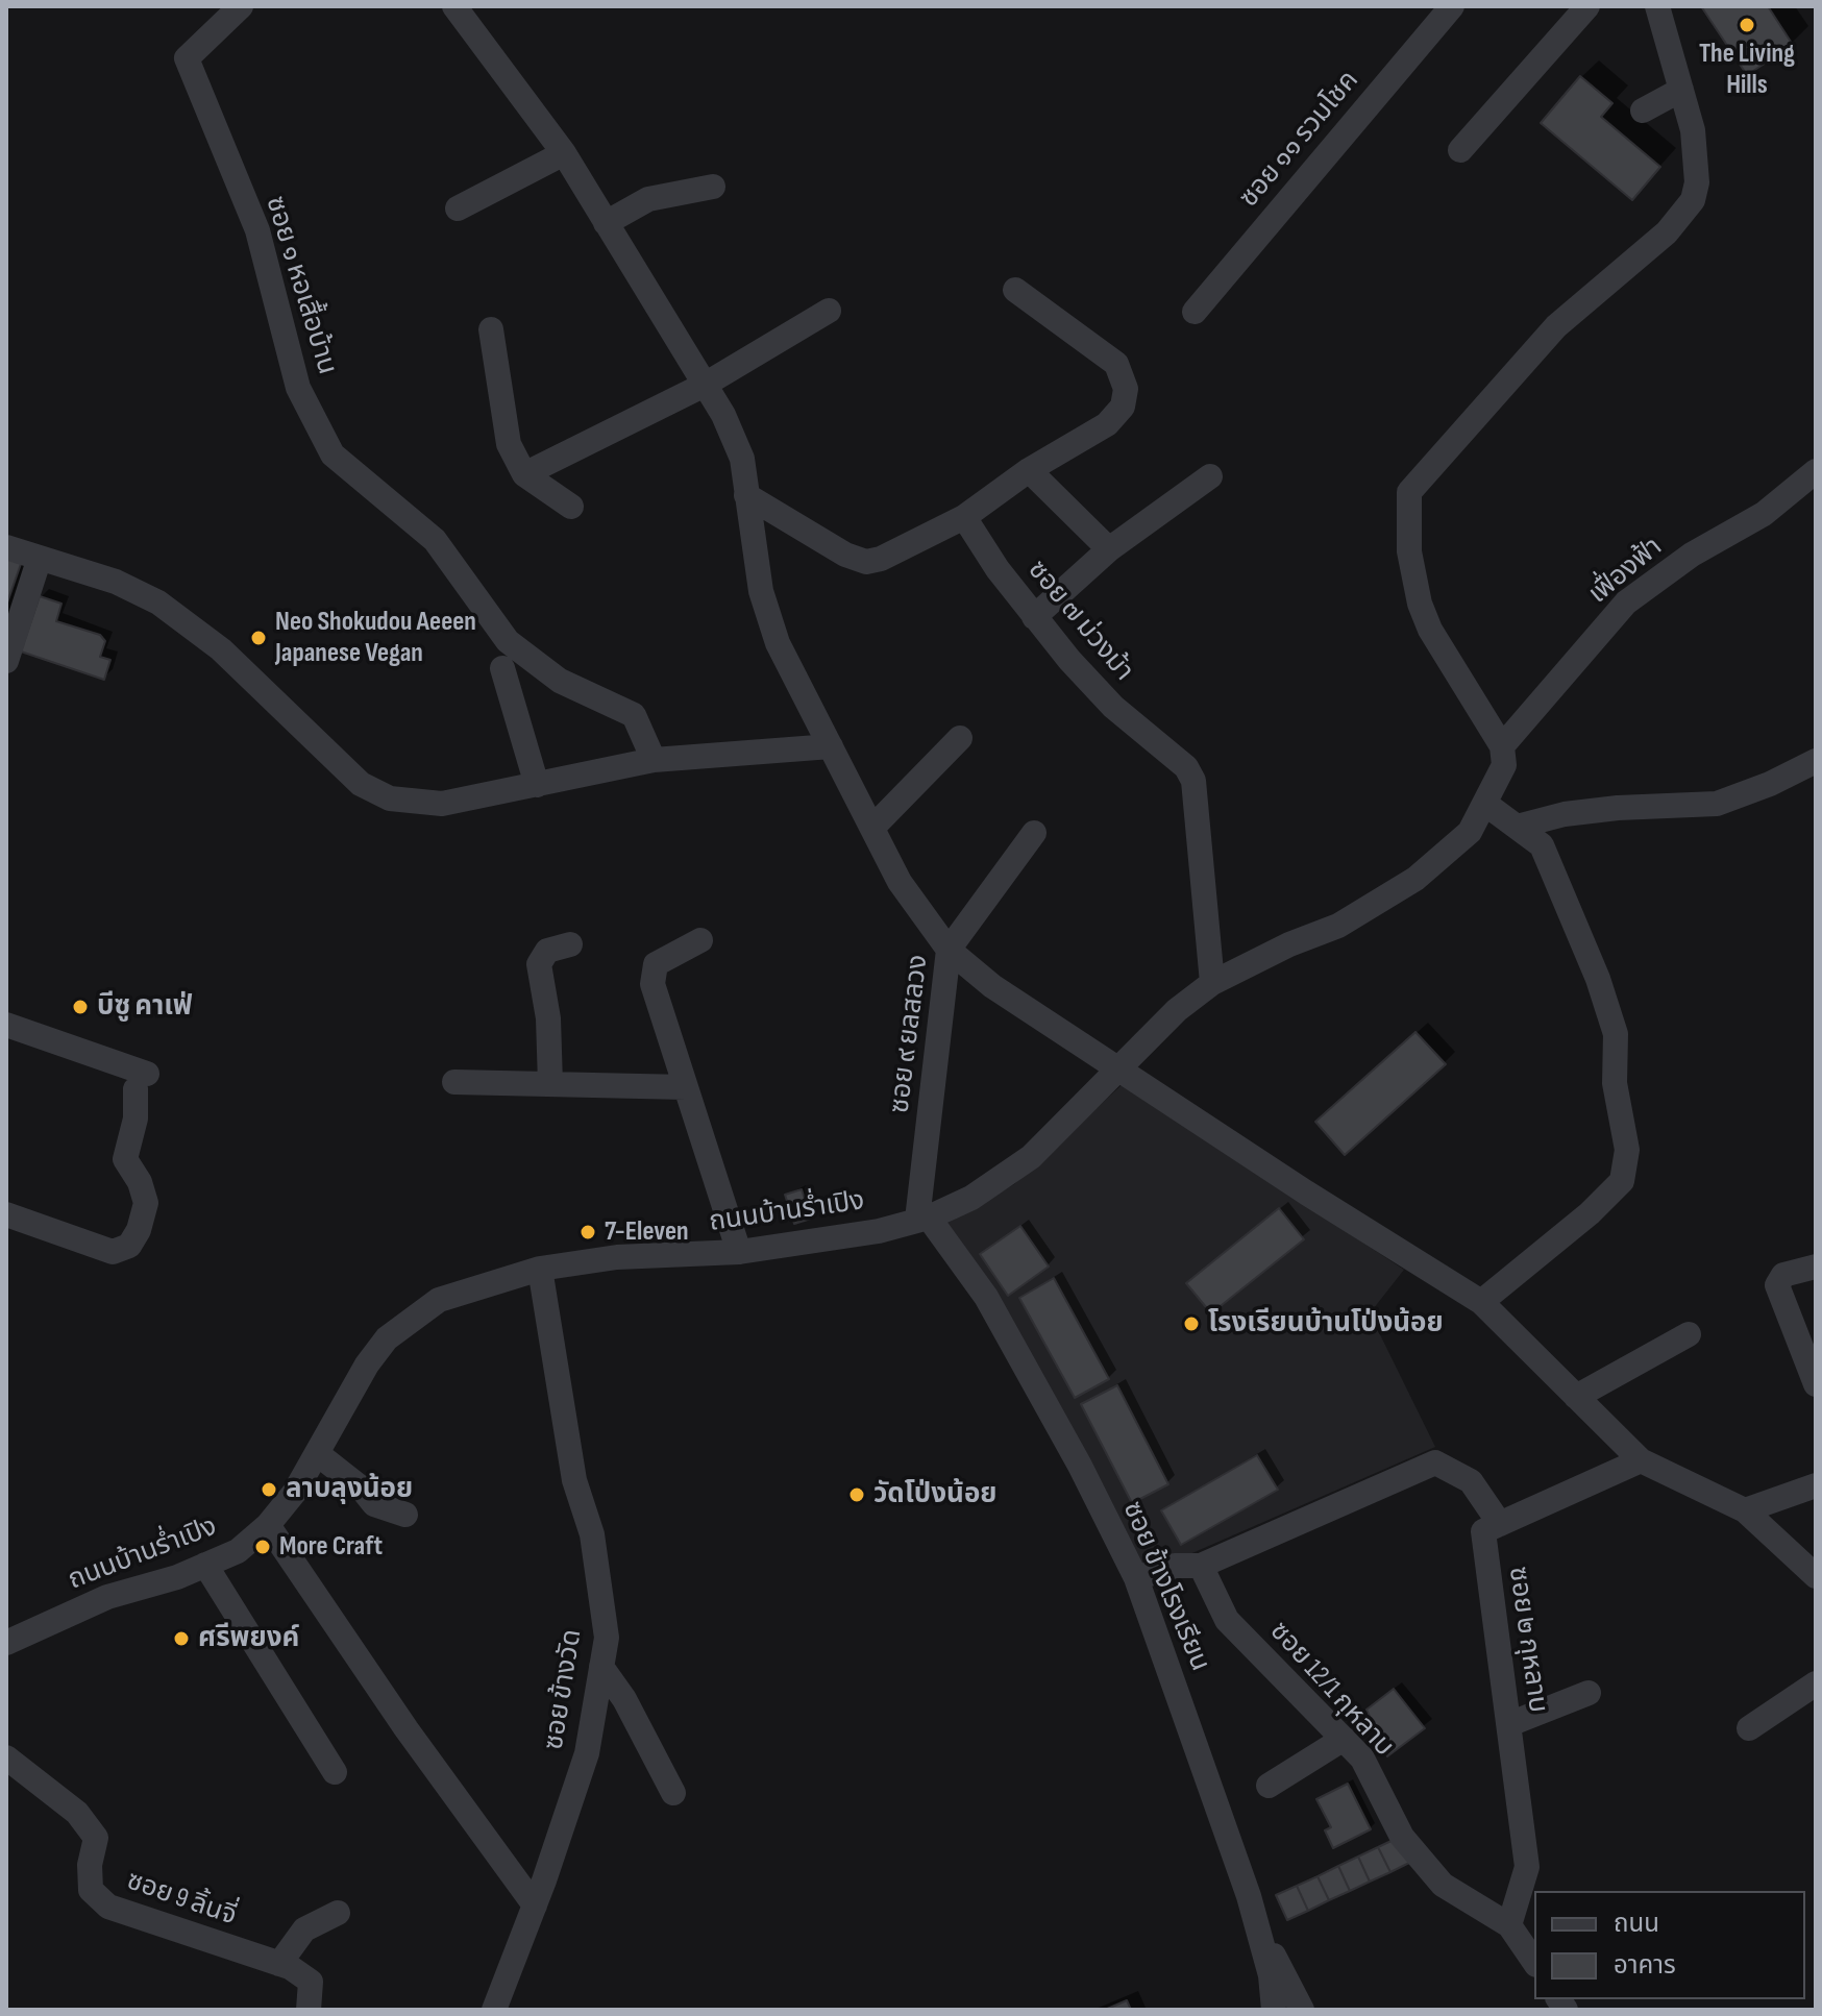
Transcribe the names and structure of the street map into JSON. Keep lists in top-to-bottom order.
{
  "streets": {
    "street": [
      "ซอย ๑๑ รวมโชค",
      "ซอย ๑ หอเสื้อบ้าน",
      "เฟื่องฟ้า",
      "ซอย ๗ ม่วงม้า",
      "ซอย ๙ ยลสลวง",
      "ถนนบ้านร่ำเปิง",
      "ซอย ข้างโรงเรียน",
      "ซอย ๒ กุหลาบ",
      "ซอย ข้างวัด",
      "ซอย 12/1 กุหลาบ",
      "ซอย 9 ลิ้นจี่"
    ]
  },
  "crossings": [
    ["เฟื่องฟ้า", "ถนนบ้านร่ำเปิง"],
    ["ซอย ๗ ม่วงม้า", "ถนนบ้านร่ำเปิง"],
    ["ซอย ๙ ยลสลวง", "ถนนบ้านร่ำเปิง"],
    ["ซอย ๙ ยลสลวง", "ซอย ข้างโรงเรียน"],
    ["ถนนบ้านร่ำเปิง", "ซอย ข้างโรงเรียน"],
    ["ถนนบ้านร่ำเปิง", "ซอย ข้างวัด"],
    ["ซอย ๒ กุหลาบ", "ซอย 12/1 กุหลาบ"]
  ],
  "places": [
    "The Living Hills",
    "Neo Shokudou Aeeen Japanese Vegan",
    "บีซู คาเฟ่",
    "7-Eleven",
    "โรงเรียนบ้านโป่งน้อย",
    "ลาบลุงน้อย",
    "วัดโป่งน้อย",
    "More Craft",
    "ศรีพยงค์"
  ],
  "legend": ["ถนน", "อาคาร"]
}
